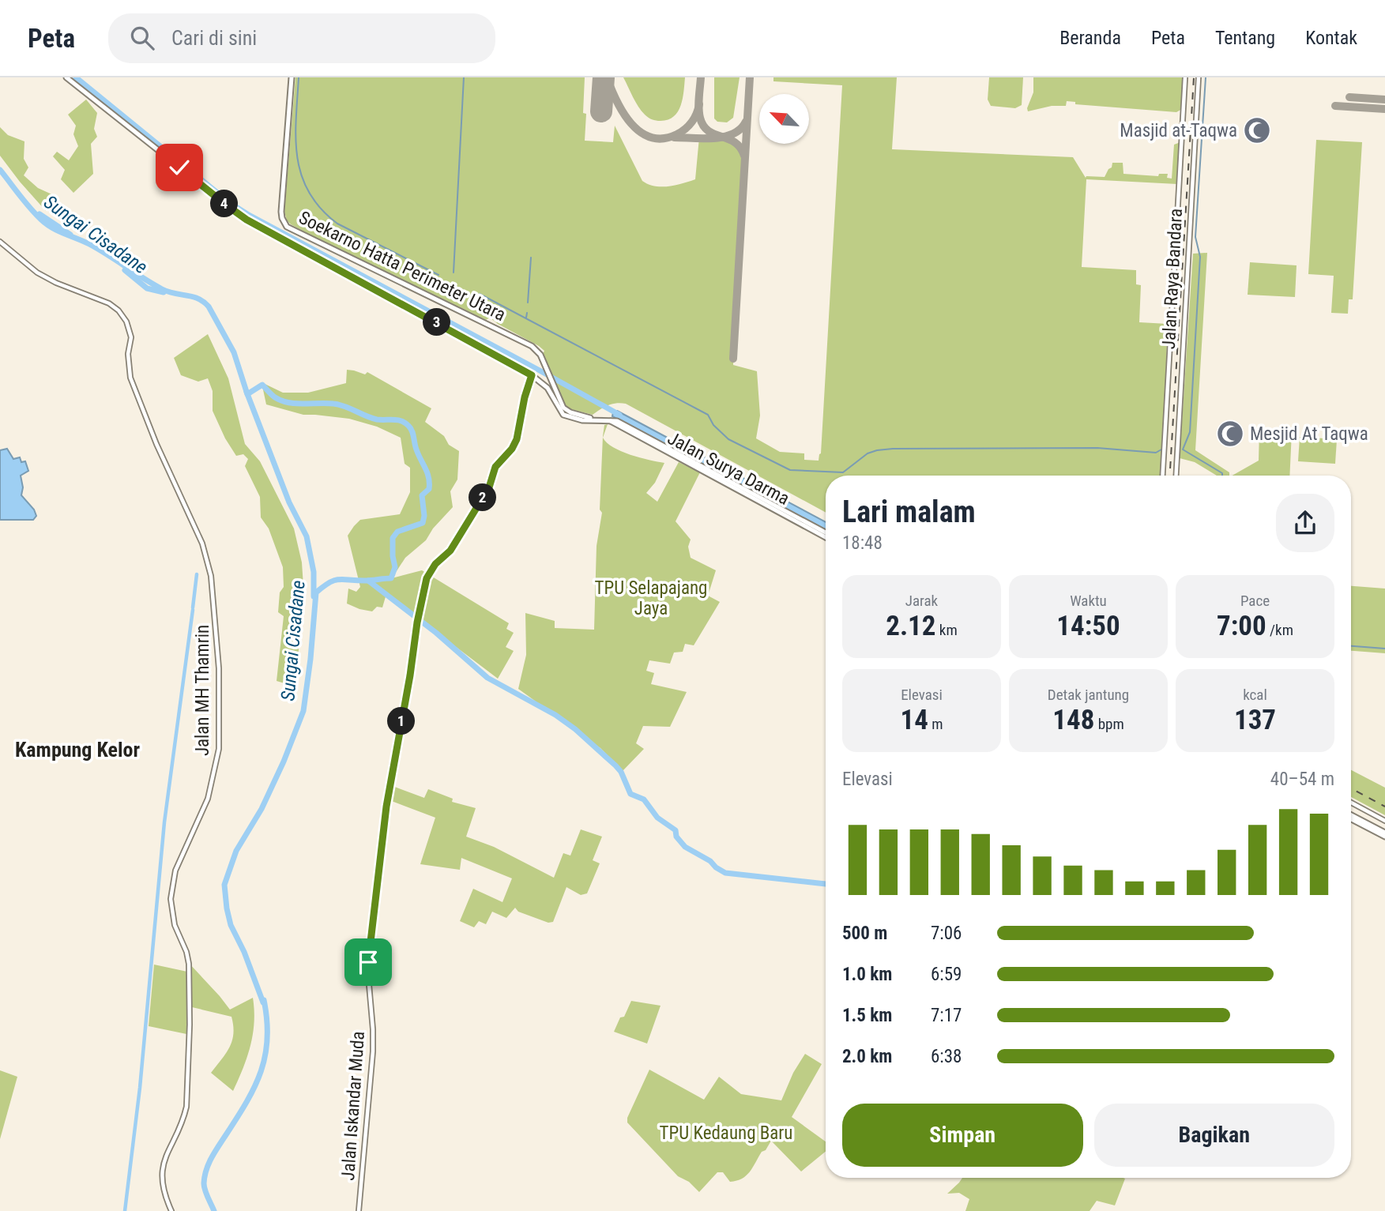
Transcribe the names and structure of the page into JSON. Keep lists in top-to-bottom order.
{
  "streets": {
    "main road": ["Soekarno Hatta Perimeter Utara", "Jalan Surya Darma"],
    "street": ["Jalan Raya Bandara", "Jalan MH Thamrin", "Jalan Iskandar Muda"]
  },
  "crossings": [
    ["Soekarno Hatta Perimeter Utara", "Jalan Surya Darma"],
    ["Jalan Surya Darma", "Jalan Iskandar Muda"]
  ],
  "districts": ["Kampung Kelor"],
  "water": ["Sungai Cisadane"],
  "parks": ["TPU Selapajang Jaya", "TPU Kedaung Baru"],
  "places": {
    "mosque": ["Masjid at-Taqwa", "Mesjid At Taqwa"]
  },
  "north": "top left",
  "page": {
    "header": "Peta",
    "search": "Cari di sini",
    "nav": [
      "Beranda",
      "Peta",
      "Tentang",
      "Kontak"
    ],
    "pins": [
      "4",
      "3",
      "2",
      "1"
    ],
    "heading": ["Lari malam", "18:48"],
    "stats": [
      ["Jarak", "2.12 km"],
      ["Waktu", "14:50"],
      ["Pace", "7:00 /km"],
      ["Elevasi", "14 m"],
      ["Detak jantung", "148 bpm"],
      ["kcal", "137"]
    ],
    "chart": ["Elevasi", "40–54 m"],
    "list": [
      {
        "name": "500 m",
        "note": "7:06"
      },
      {
        "name": "1.0 km",
        "note": "6:59"
      },
      {
        "name": "1.5 km",
        "note": "7:17"
      },
      {
        "name": "2.0 km",
        "note": "6:38"
      }
    ],
    "buttons": ["Simpan", "Bagikan"]
  }
}
